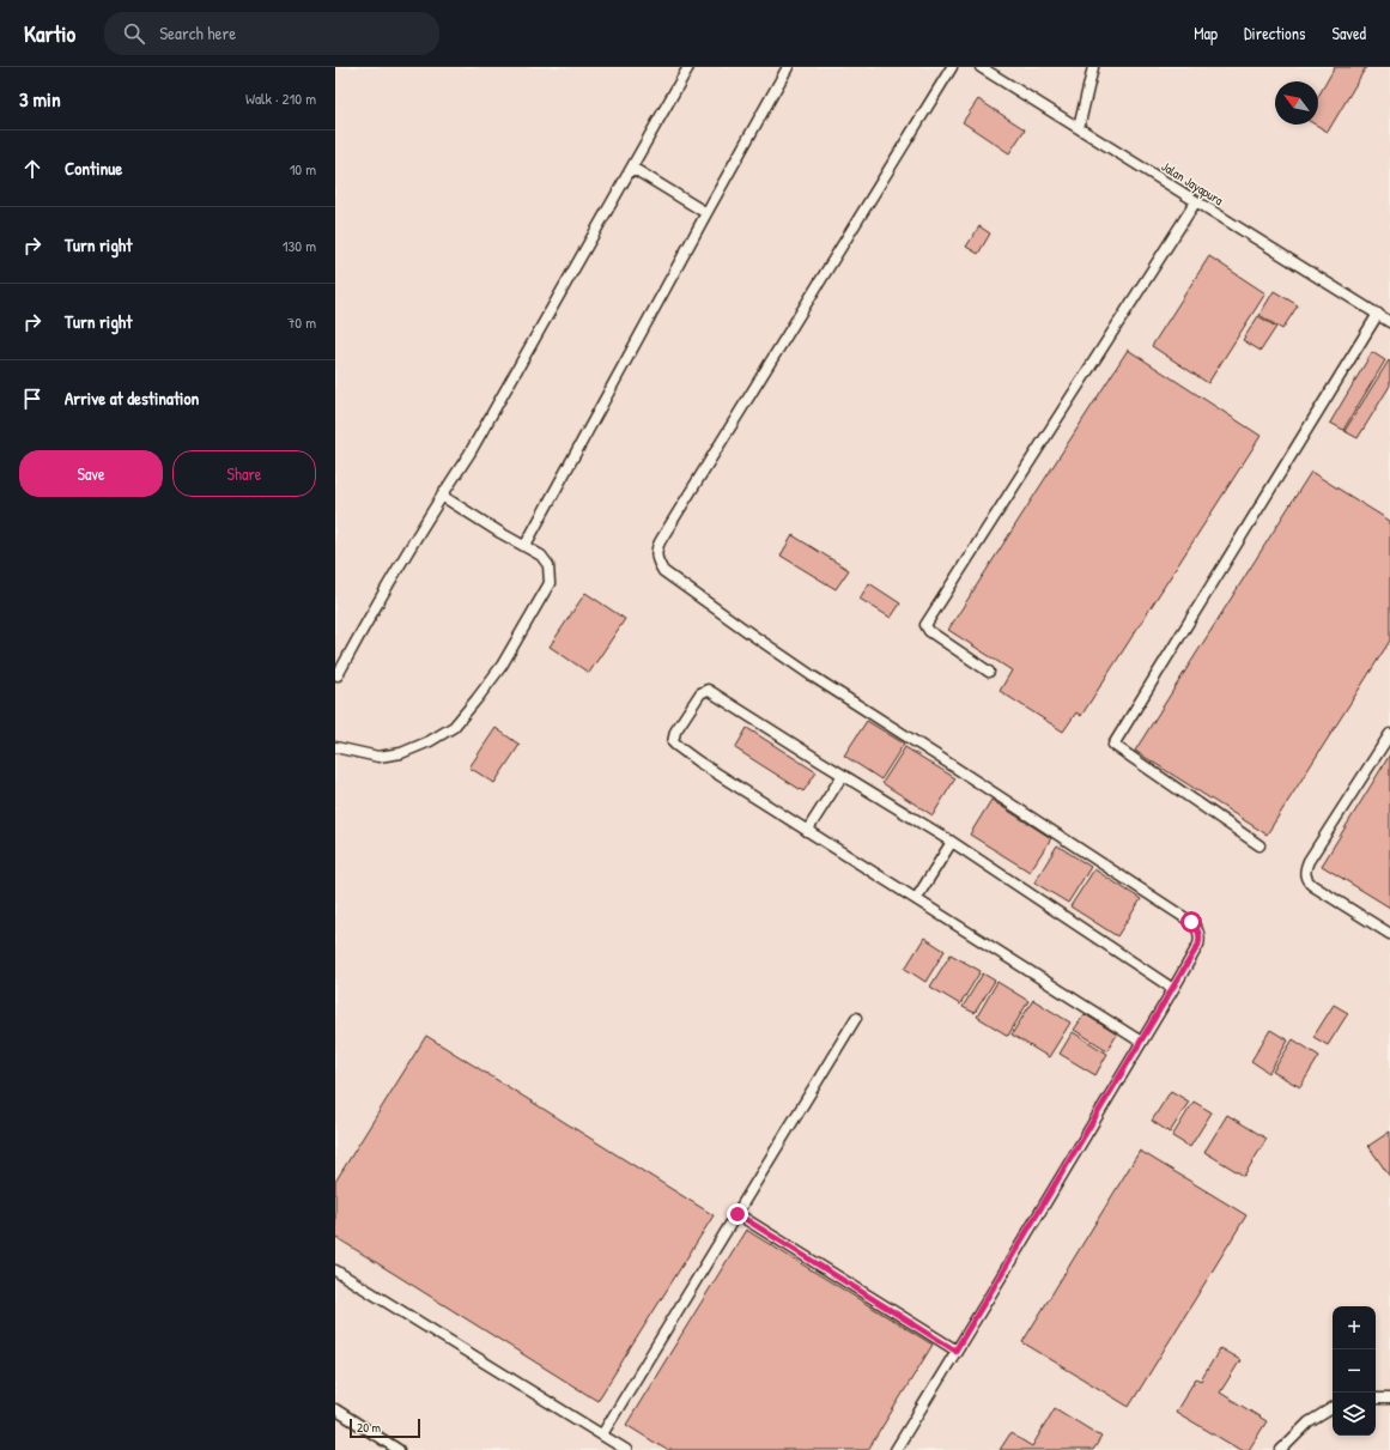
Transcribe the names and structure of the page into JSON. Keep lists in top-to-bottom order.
{
  "streets": {
    "lane": ["Jalan Jayapura"]
  },
  "scale_bar": "20 m",
  "north": "top left",
  "page": {
    "header": "Kartio",
    "search": "Search here",
    "nav": ["Map", "Directions", "Saved"],
    "heading": ["3 min", "Walk · 210 m"],
    "list": [
      ["Continue", "10 m"],
      ["Turn right", "130 m"],
      ["Turn right", "70 m"],
      "Arrive at destination"
    ],
    "buttons": ["Save", "Share"],
    "map_buttons": ["+", "−"],
    "scale": "20 m"
  }
}
